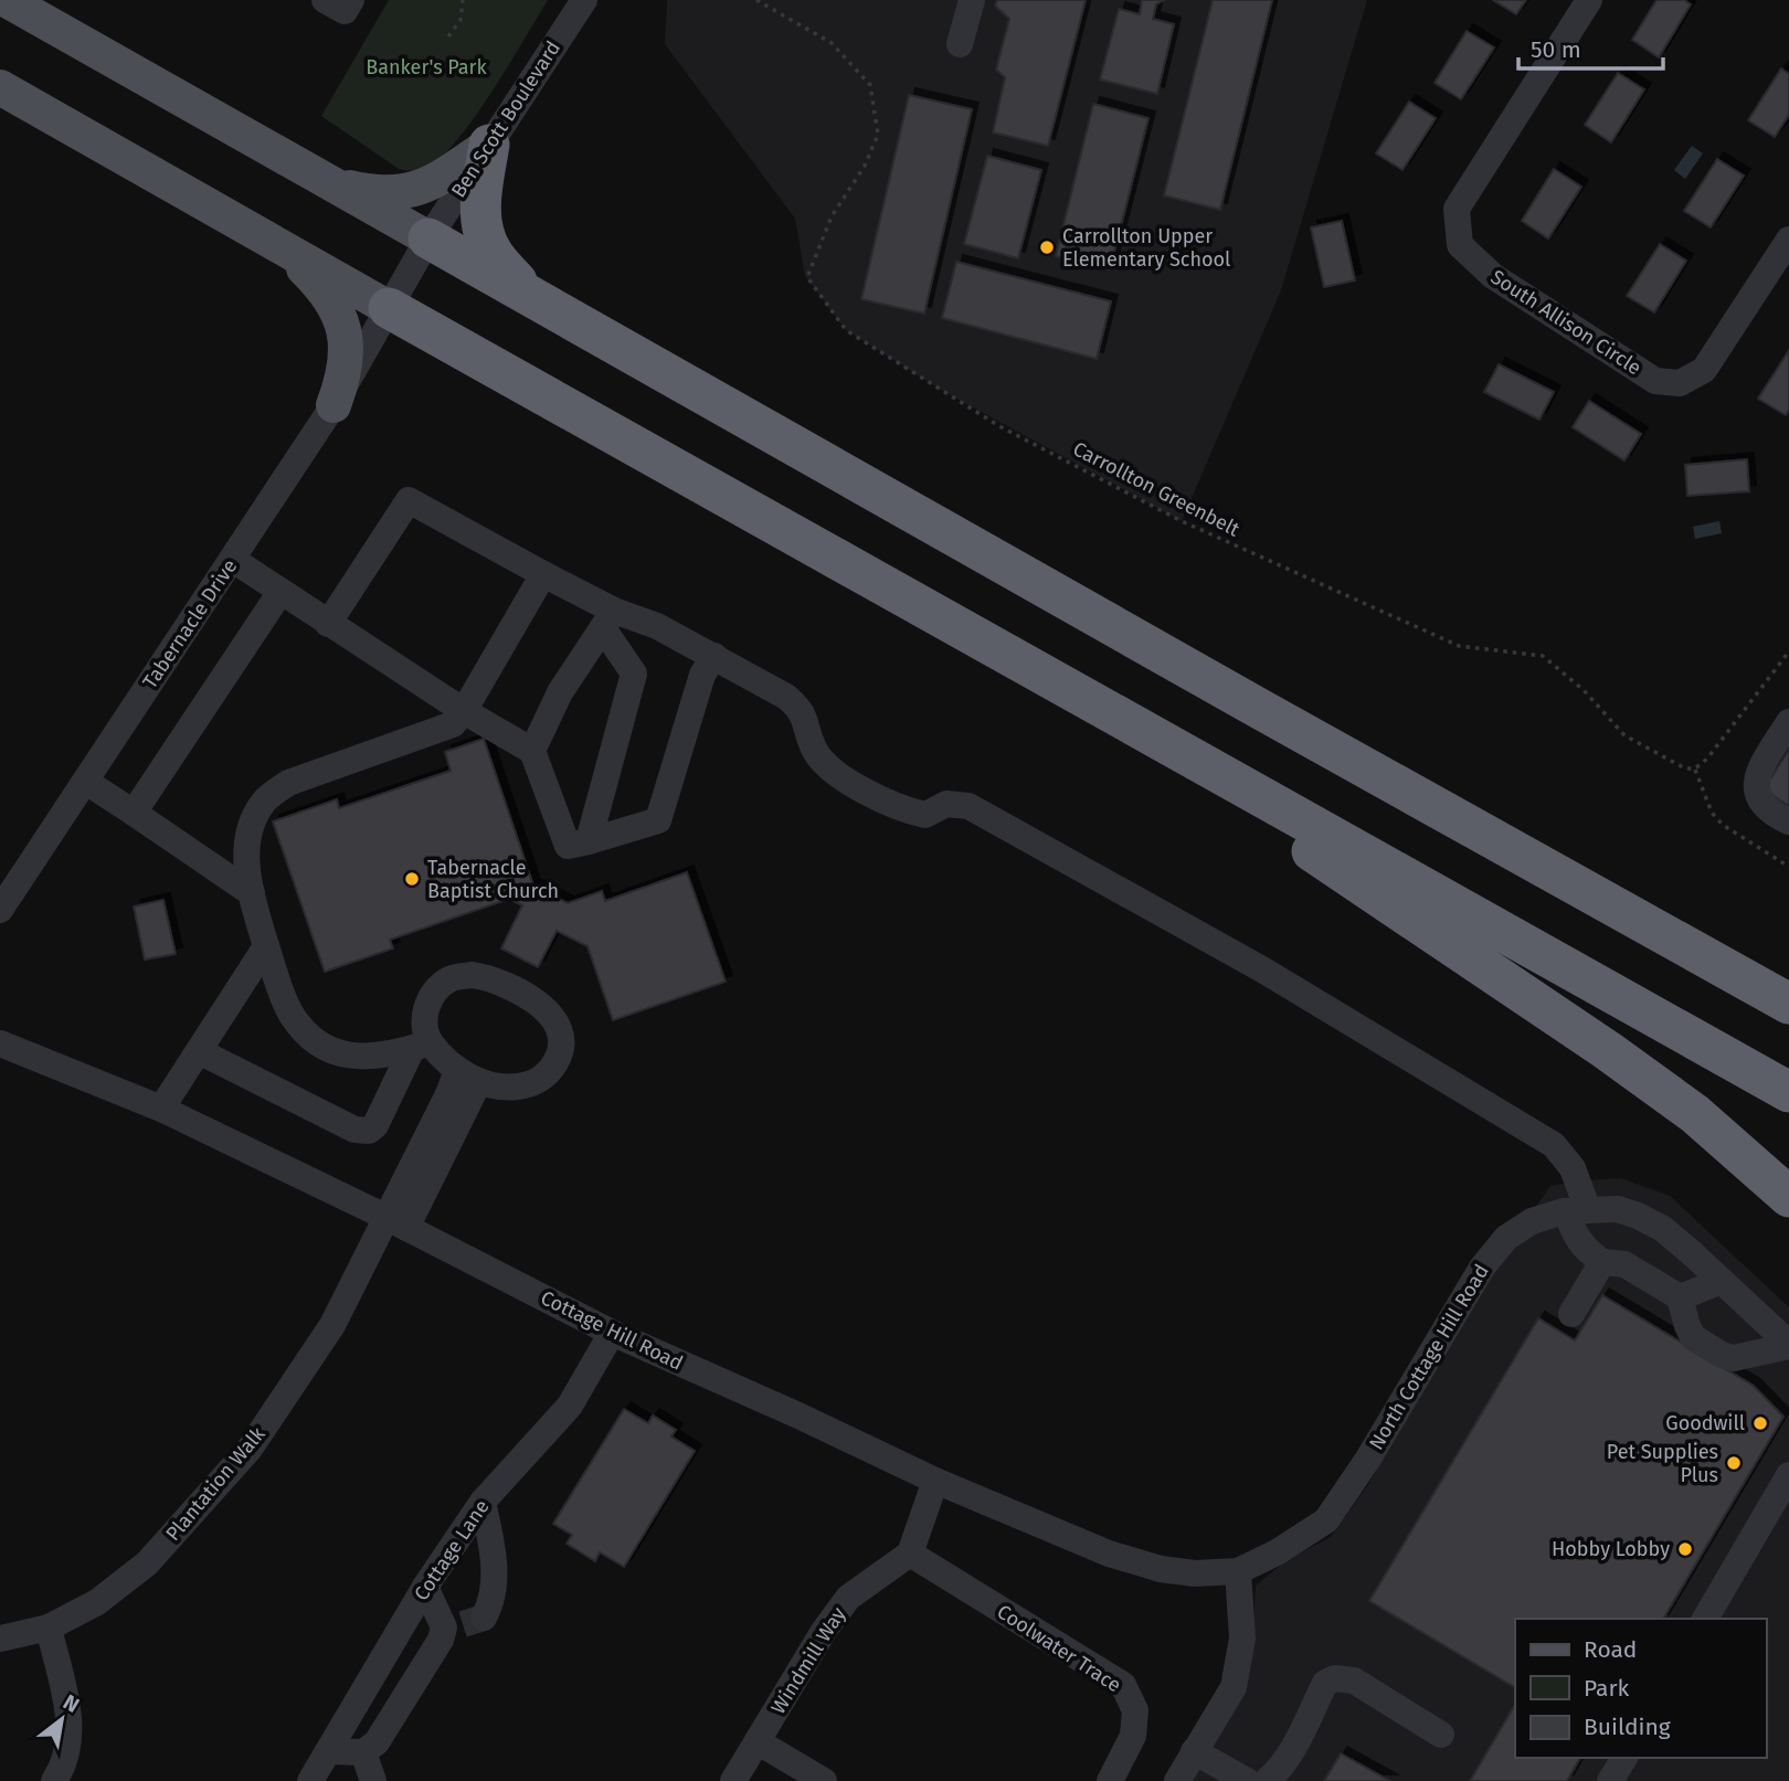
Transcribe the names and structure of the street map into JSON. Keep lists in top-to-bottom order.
{
  "streets": {
    "street": [
      "Ben Scott Boulevard",
      "South Allison Circle",
      "Tabernacle Drive",
      "Cottage Hill Road",
      "North Cottage Hill Road",
      "Plantation Walk",
      "Cottage Lane",
      "Coolwater Trace",
      "Windmill Way"
    ],
    "path": ["Carrollton Greenbelt"]
  },
  "crossings": [
    ["Ben Scott Boulevard", "Tabernacle Drive"],
    ["Cottage Hill Road", "North Cottage Hill Road"],
    ["Cottage Hill Road", "Plantation Walk"],
    ["Cottage Hill Road", "Cottage Lane"],
    ["Coolwater Trace", "Windmill Way"]
  ],
  "parks": ["Banker's Park"],
  "places": [
    "Carrollton Upper Elementary School",
    "Tabernacle Baptist Church",
    "Goodwill",
    "Pet Supplies Plus",
    "Hobby Lobby"
  ],
  "legend": ["Road", "Park", "Building"],
  "scale_bar": "50 m",
  "north": "top right"
}
